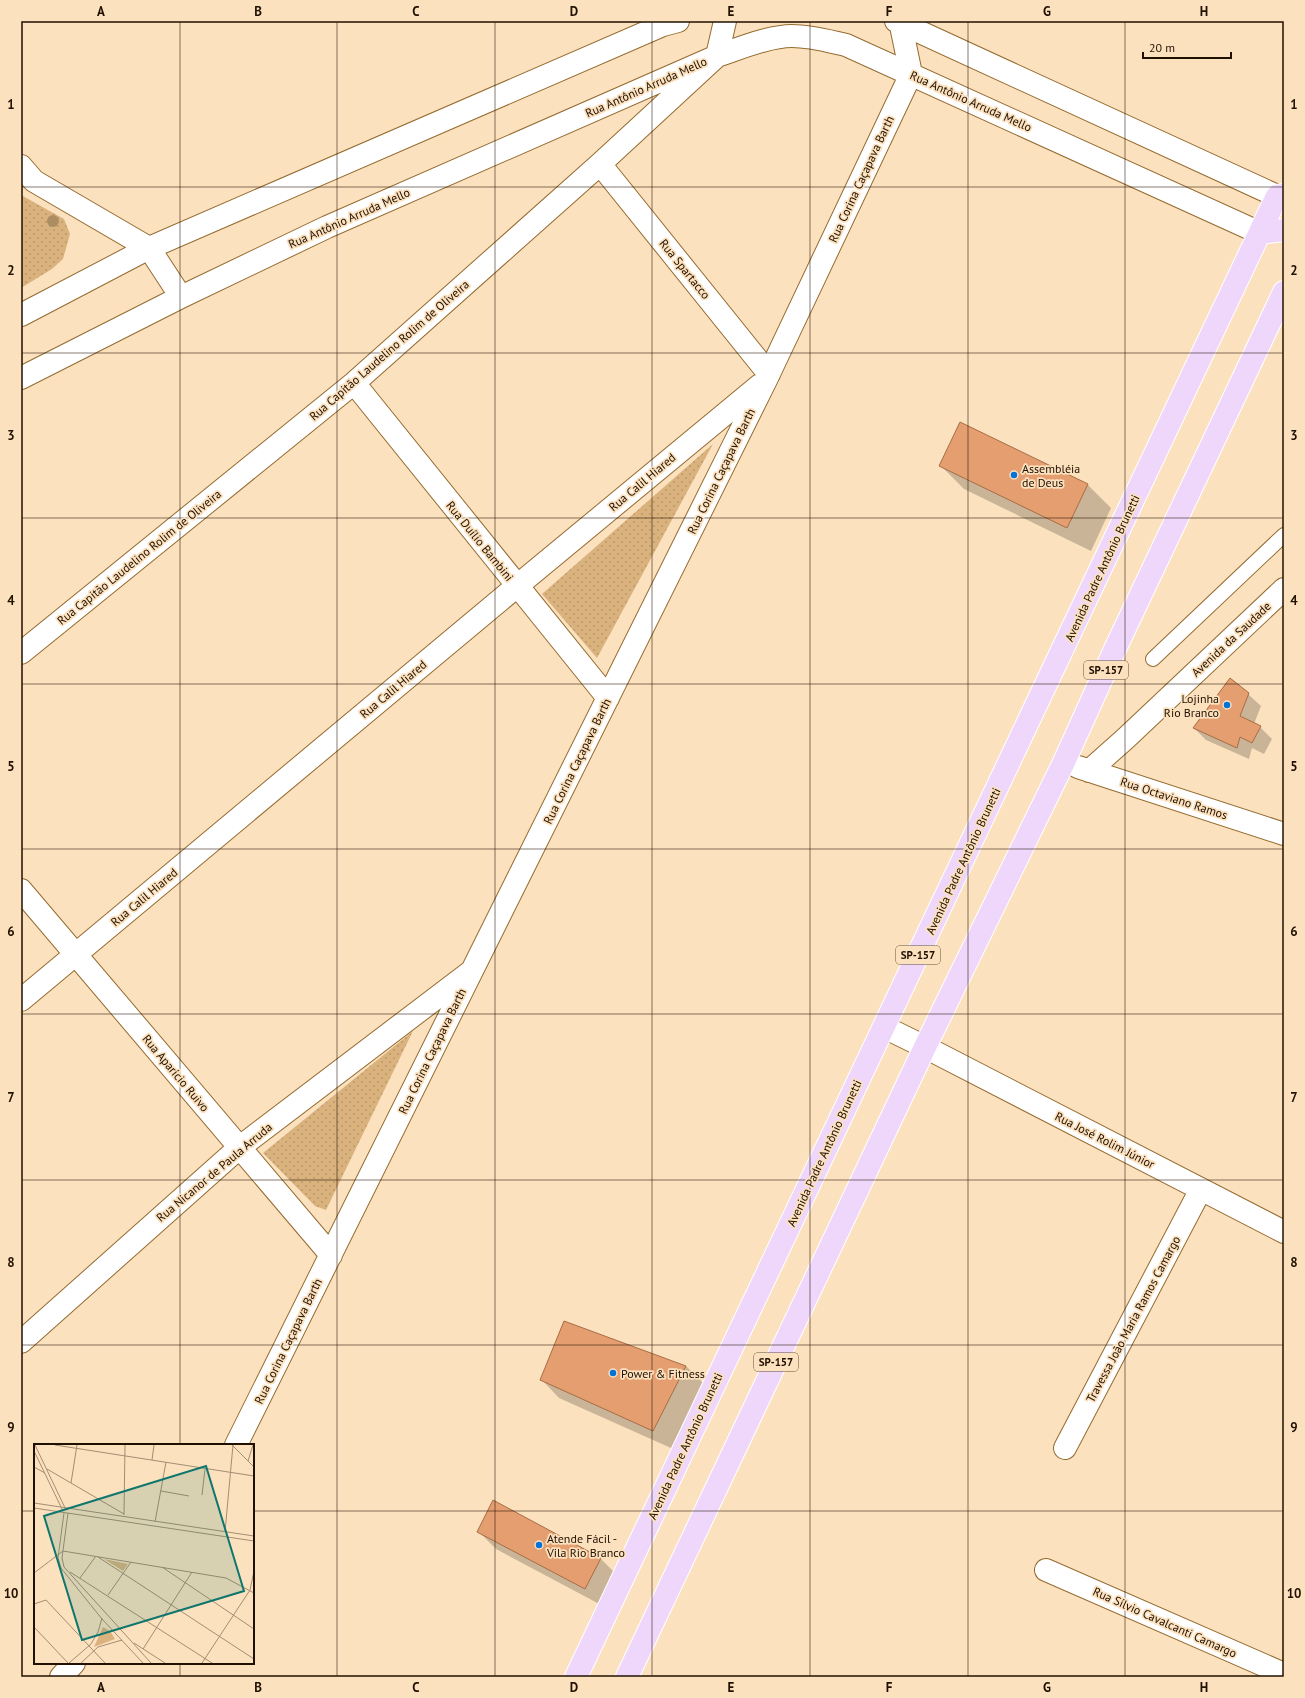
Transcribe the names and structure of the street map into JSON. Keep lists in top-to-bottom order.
{
  "streets": {
    "main road": ["Avenida Padre Antônio Brunetti", "SP-157"],
    "street": [
      "Rua Antônio Arruda Mello",
      "Rua Corina Caçapava Barth",
      "Rua Spartacco",
      "Rua Capitão Laudelino Rolim de Oliveira",
      "Rua Calil Hiared",
      "Rua Duílio Bambini",
      "Avenida da Saudade",
      "Rua Octaviano Ramos",
      "Rua Aparício Ruivo",
      "Rua José Rolim Júnior",
      "Rua Nicanor de Paula Arruda",
      "Travessa João Maria Ramos Camargo",
      "Rua Sílvio Cavalcanti Camargo"
    ]
  },
  "crossings": [
    ["Rua Antônio Arruda Mello", "Rua Corina Caçapava Barth"],
    ["Rua Antônio Arruda Mello", "Rua Capitão Laudelino Rolim de Oliveira"],
    ["Rua Antônio Arruda Mello", "Avenida Padre Antônio Brunetti"],
    ["Rua Corina Caçapava Barth", "Rua Spartacco"],
    ["Rua Corina Caçapava Barth", "Rua Calil Hiared"],
    ["Rua Corina Caçapava Barth", "Rua Duílio Bambini"],
    ["Rua Corina Caçapava Barth", "Rua Aparício Ruivo"],
    ["Rua Corina Caçapava Barth", "Rua Nicanor de Paula Arruda"],
    ["Rua Spartacco", "Rua Capitão Laudelino Rolim de Oliveira"],
    ["Rua Spartacco", "Rua Calil Hiared"],
    ["Rua Capitão Laudelino Rolim de Oliveira", "Rua Duílio Bambini"],
    ["Rua Calil Hiared", "Rua Duílio Bambini"],
    ["Rua Calil Hiared", "Rua Aparício Ruivo"],
    ["Avenida Padre Antônio Brunetti", "Rua José Rolim Júnior"],
    ["Avenida da Saudade", "Rua Octaviano Ramos"],
    ["SP-157", "Rua Octaviano Ramos"],
    ["SP-157", "Rua José Rolim Júnior"],
    ["Rua Aparício Ruivo", "Rua Nicanor de Paula Arruda"],
    ["Rua José Rolim Júnior", "Travessa João Maria Ramos Camargo"]
  ],
  "places": [
    "Assembléia de Deus",
    "Lojinha Rio Branco",
    "Power & Fitness",
    "Atende Fácil - Vila Rio Branco"
  ],
  "scale_bar": "20 m",
  "grid": {
    "columns": [
      "A",
      "B",
      "C",
      "D",
      "E",
      "F",
      "G",
      "H"
    ],
    "rows": [
      "1",
      "2",
      "3",
      "4",
      "5",
      "6",
      "7",
      "8",
      "9",
      "10"
    ]
  }
}
